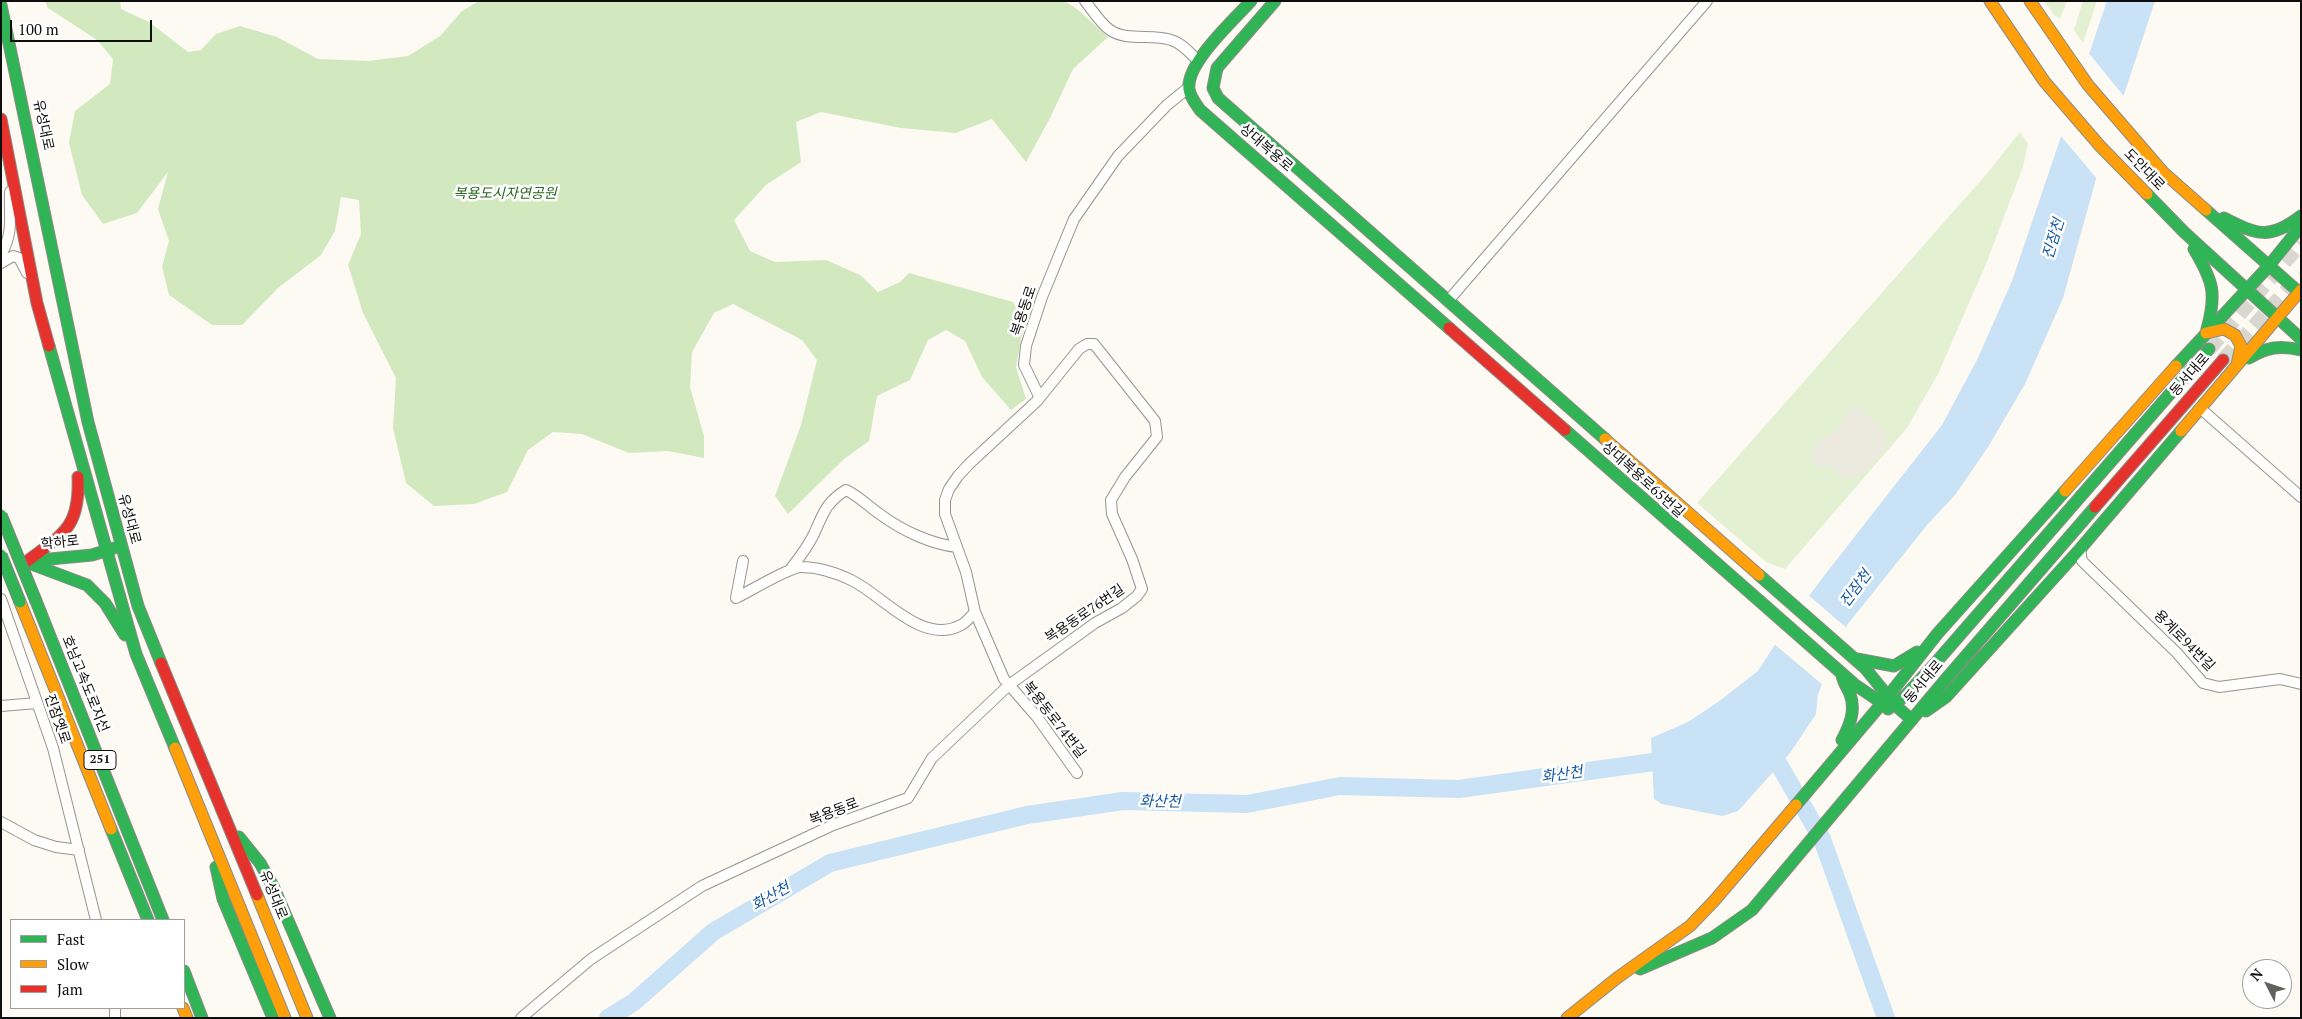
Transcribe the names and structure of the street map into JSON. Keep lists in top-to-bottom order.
{
  "streets": {
    "main road": [
      "유성대로",
      "상대복용로",
      "도안대로",
      "동서대로",
      "상대복용로65번길",
      "학하로",
      "호남고속도로지선",
      "251"
    ],
    "street": [
      "복용동로",
      "복용동로76번길",
      "용계로94번길",
      "진잠옛로",
      "복용동로74번길"
    ]
  },
  "crossings": [
    ["유성대로", "학하로"],
    ["상대복용로", "복용동로"],
    ["상대복용로", "상대복용로65번길"],
    ["복용동로", "복용동로76번길"],
    ["복용동로", "복용동로74번길"],
    ["동서대로", "상대복용로65번길"],
    ["복용동로76번길", "복용동로74번길"]
  ],
  "water": ["진잠천", "화산천"],
  "parks": ["복용도시자연공원"],
  "legend": ["Fast", "Slow", "Jam"],
  "scale_bar": "100 m",
  "north": "top left"
}
